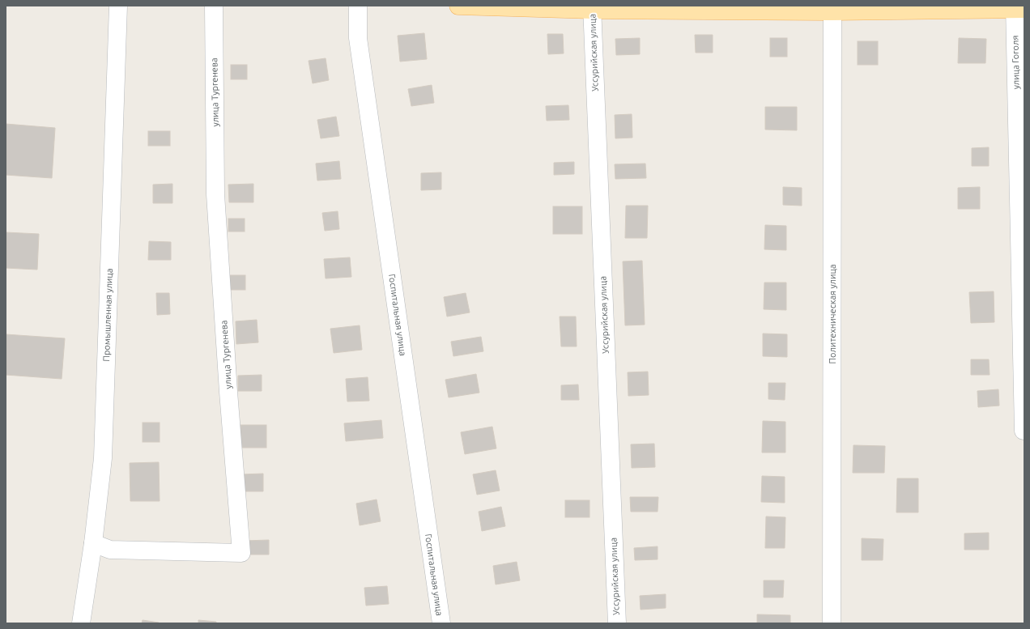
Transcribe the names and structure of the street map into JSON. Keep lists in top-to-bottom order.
{
  "streets": {
    "street": [
      "Уссурийская улица",
      "улица Гоголя",
      "улица Тургенева",
      "Политехническая улица",
      "Промышленная улица",
      "Госпитальная улица"
    ]
  },
  "crossings": [
    ["улица Тургенева", "Промышленная улица"]
  ]
}
